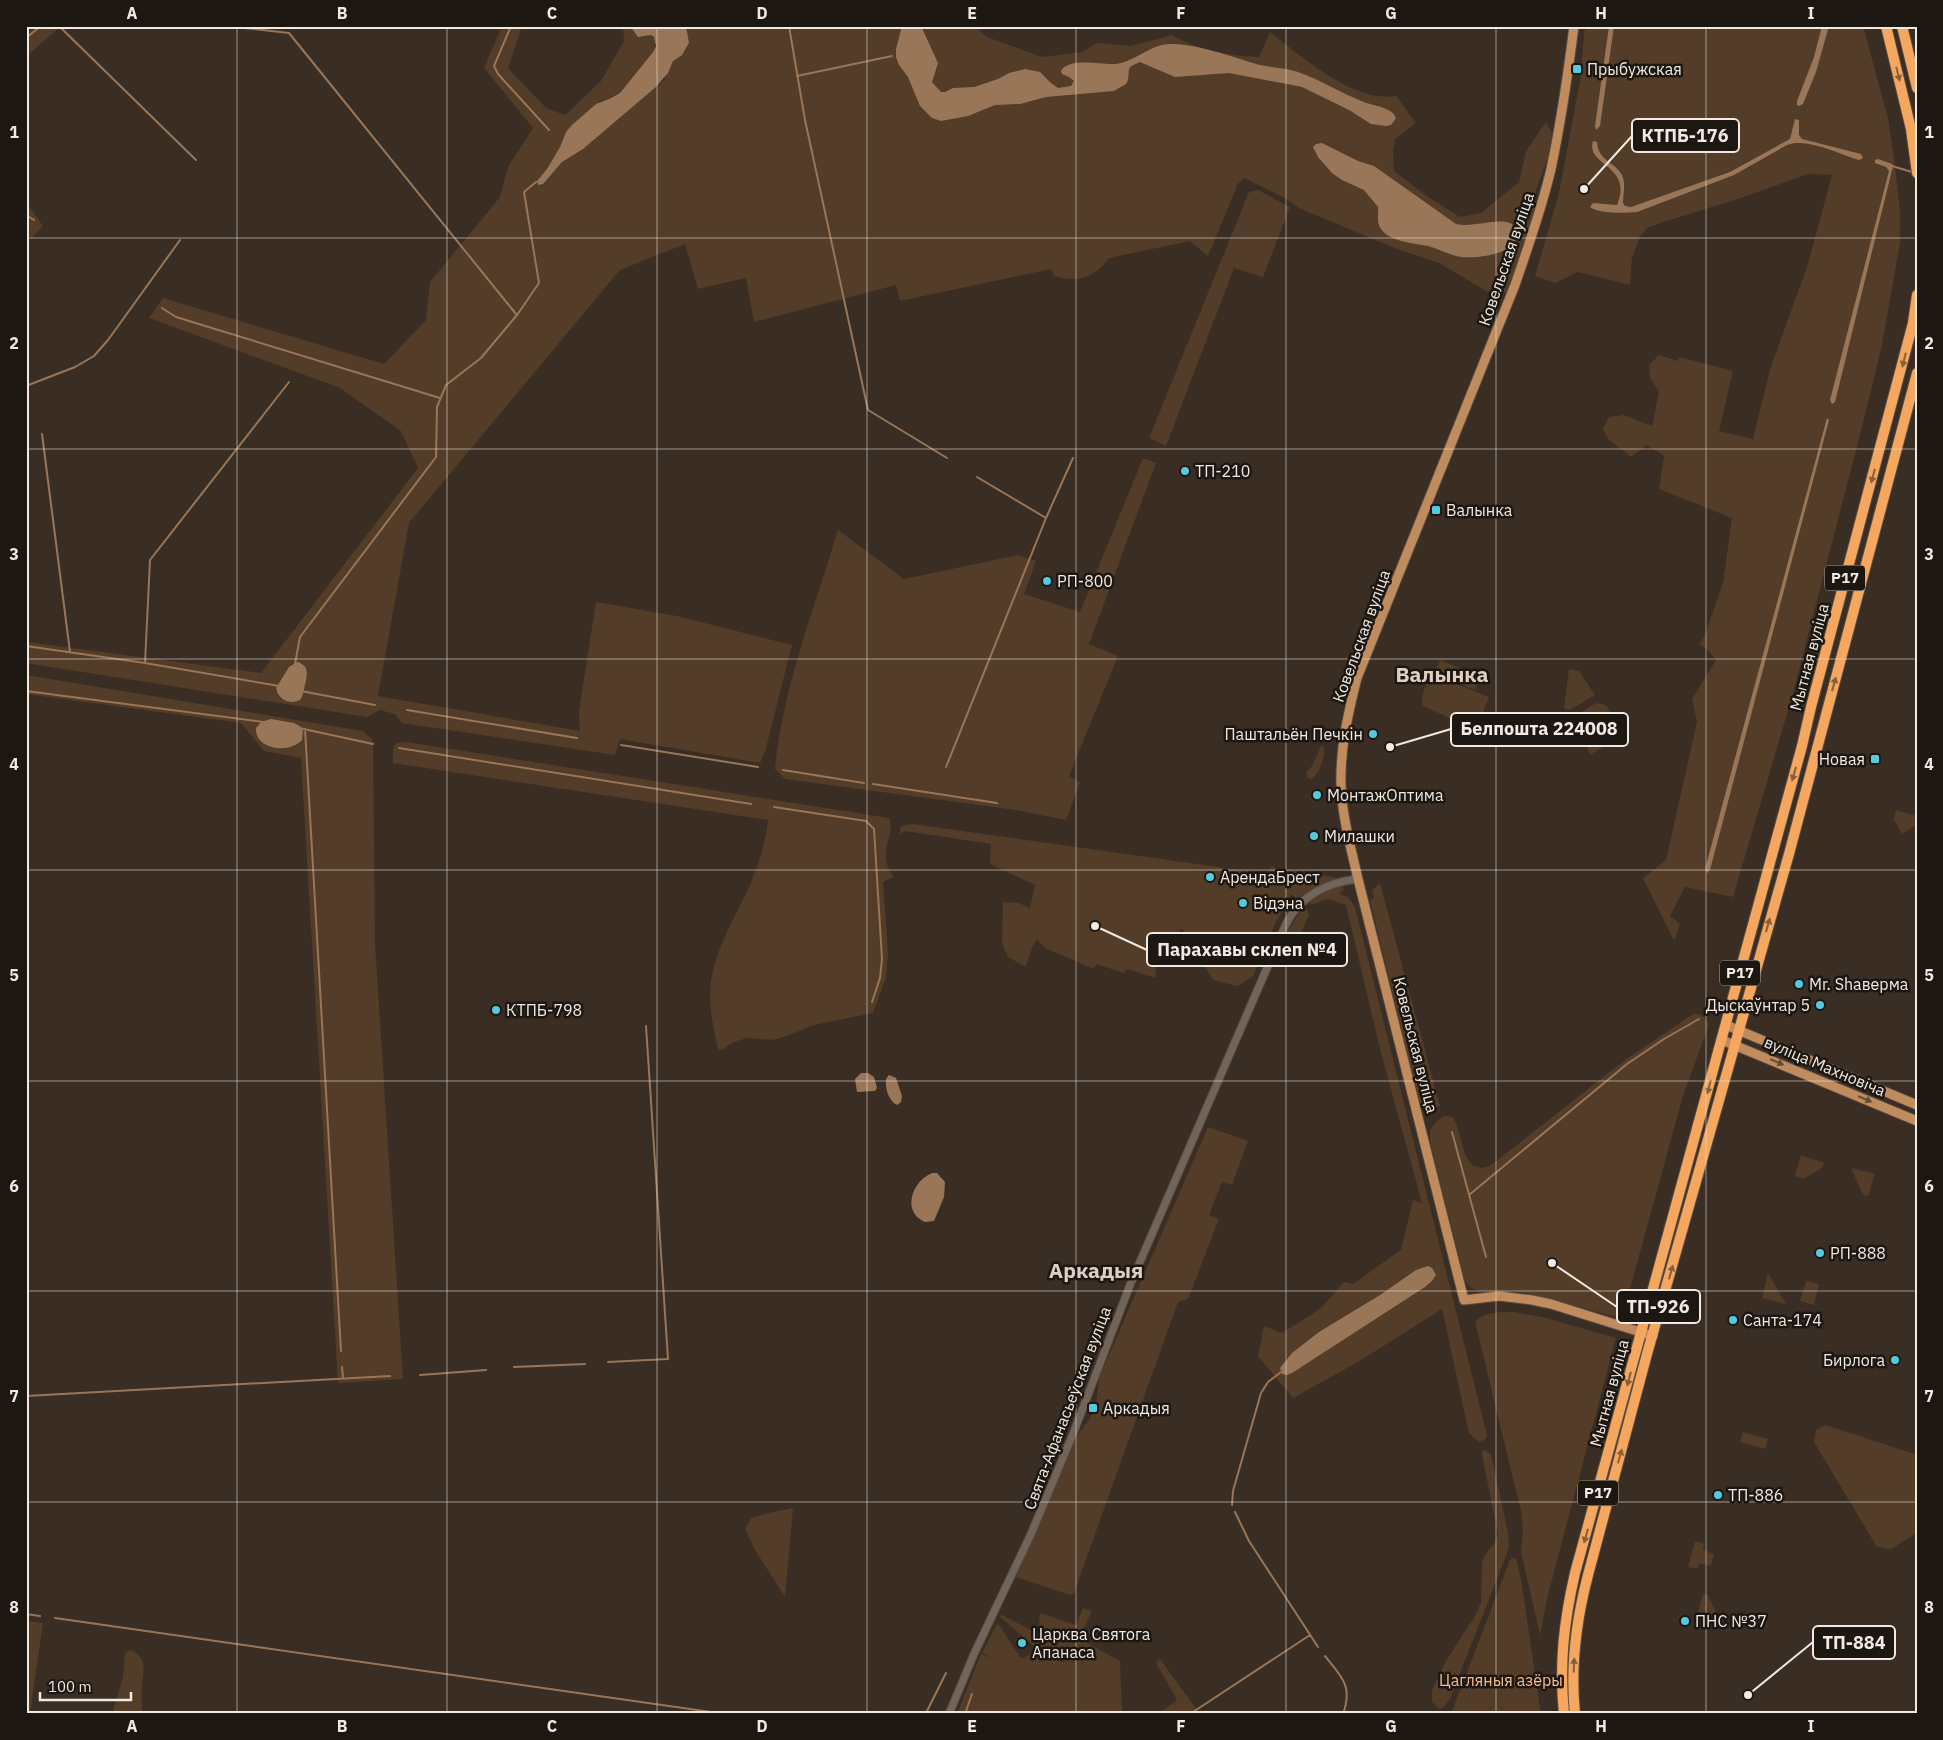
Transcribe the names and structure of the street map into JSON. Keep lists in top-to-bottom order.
{
  "streets": {
    "highway": ["Р17", "Мытная вуліца"],
    "main road": ["Ковельская вуліца", "вуліца Махновіча"],
    "street": ["Свята-Афанасьеўская вуліца"]
  },
  "crossings": [
    ["Ковельская вуліца", "Мытная вуліца"],
    ["Ковельская вуліца", "Свята-Афанасьеўская вуліца"],
    ["Мытная вуліца", "вуліца Махновіча"]
  ],
  "districts": ["Валынка", "Аркадыя"],
  "parks": ["Цагляныя азёры"],
  "places": {
    "transit": [
      "Прыбужская",
      "Валынка",
      "Новая",
      "Аркадыя"
    ],
    "other": [
      "КТПБ-176",
      "ТП-210",
      "РП-800",
      "Паштальён Печкін",
      "Белпошта 224008",
      "МонтажОптима",
      "Милашки",
      "АрендаБрест",
      "Відэна",
      "Парахавы склеп №4",
      "Mr. Shаверма",
      "Дыскаўнтар 5",
      "КТПБ-798",
      "РП-888",
      "ТП-926",
      "Санта-174",
      "Бирлога",
      "ТП-886",
      "ПНС №37",
      "Царква Святога Апанаса",
      "ТП-884"
    ]
  },
  "scale_bar": "100 m",
  "grid": {
    "columns": [
      "A",
      "B",
      "C",
      "D",
      "E",
      "F",
      "G",
      "H",
      "I"
    ],
    "rows": [
      "1",
      "2",
      "3",
      "4",
      "5",
      "6",
      "7",
      "8"
    ]
  }
}
